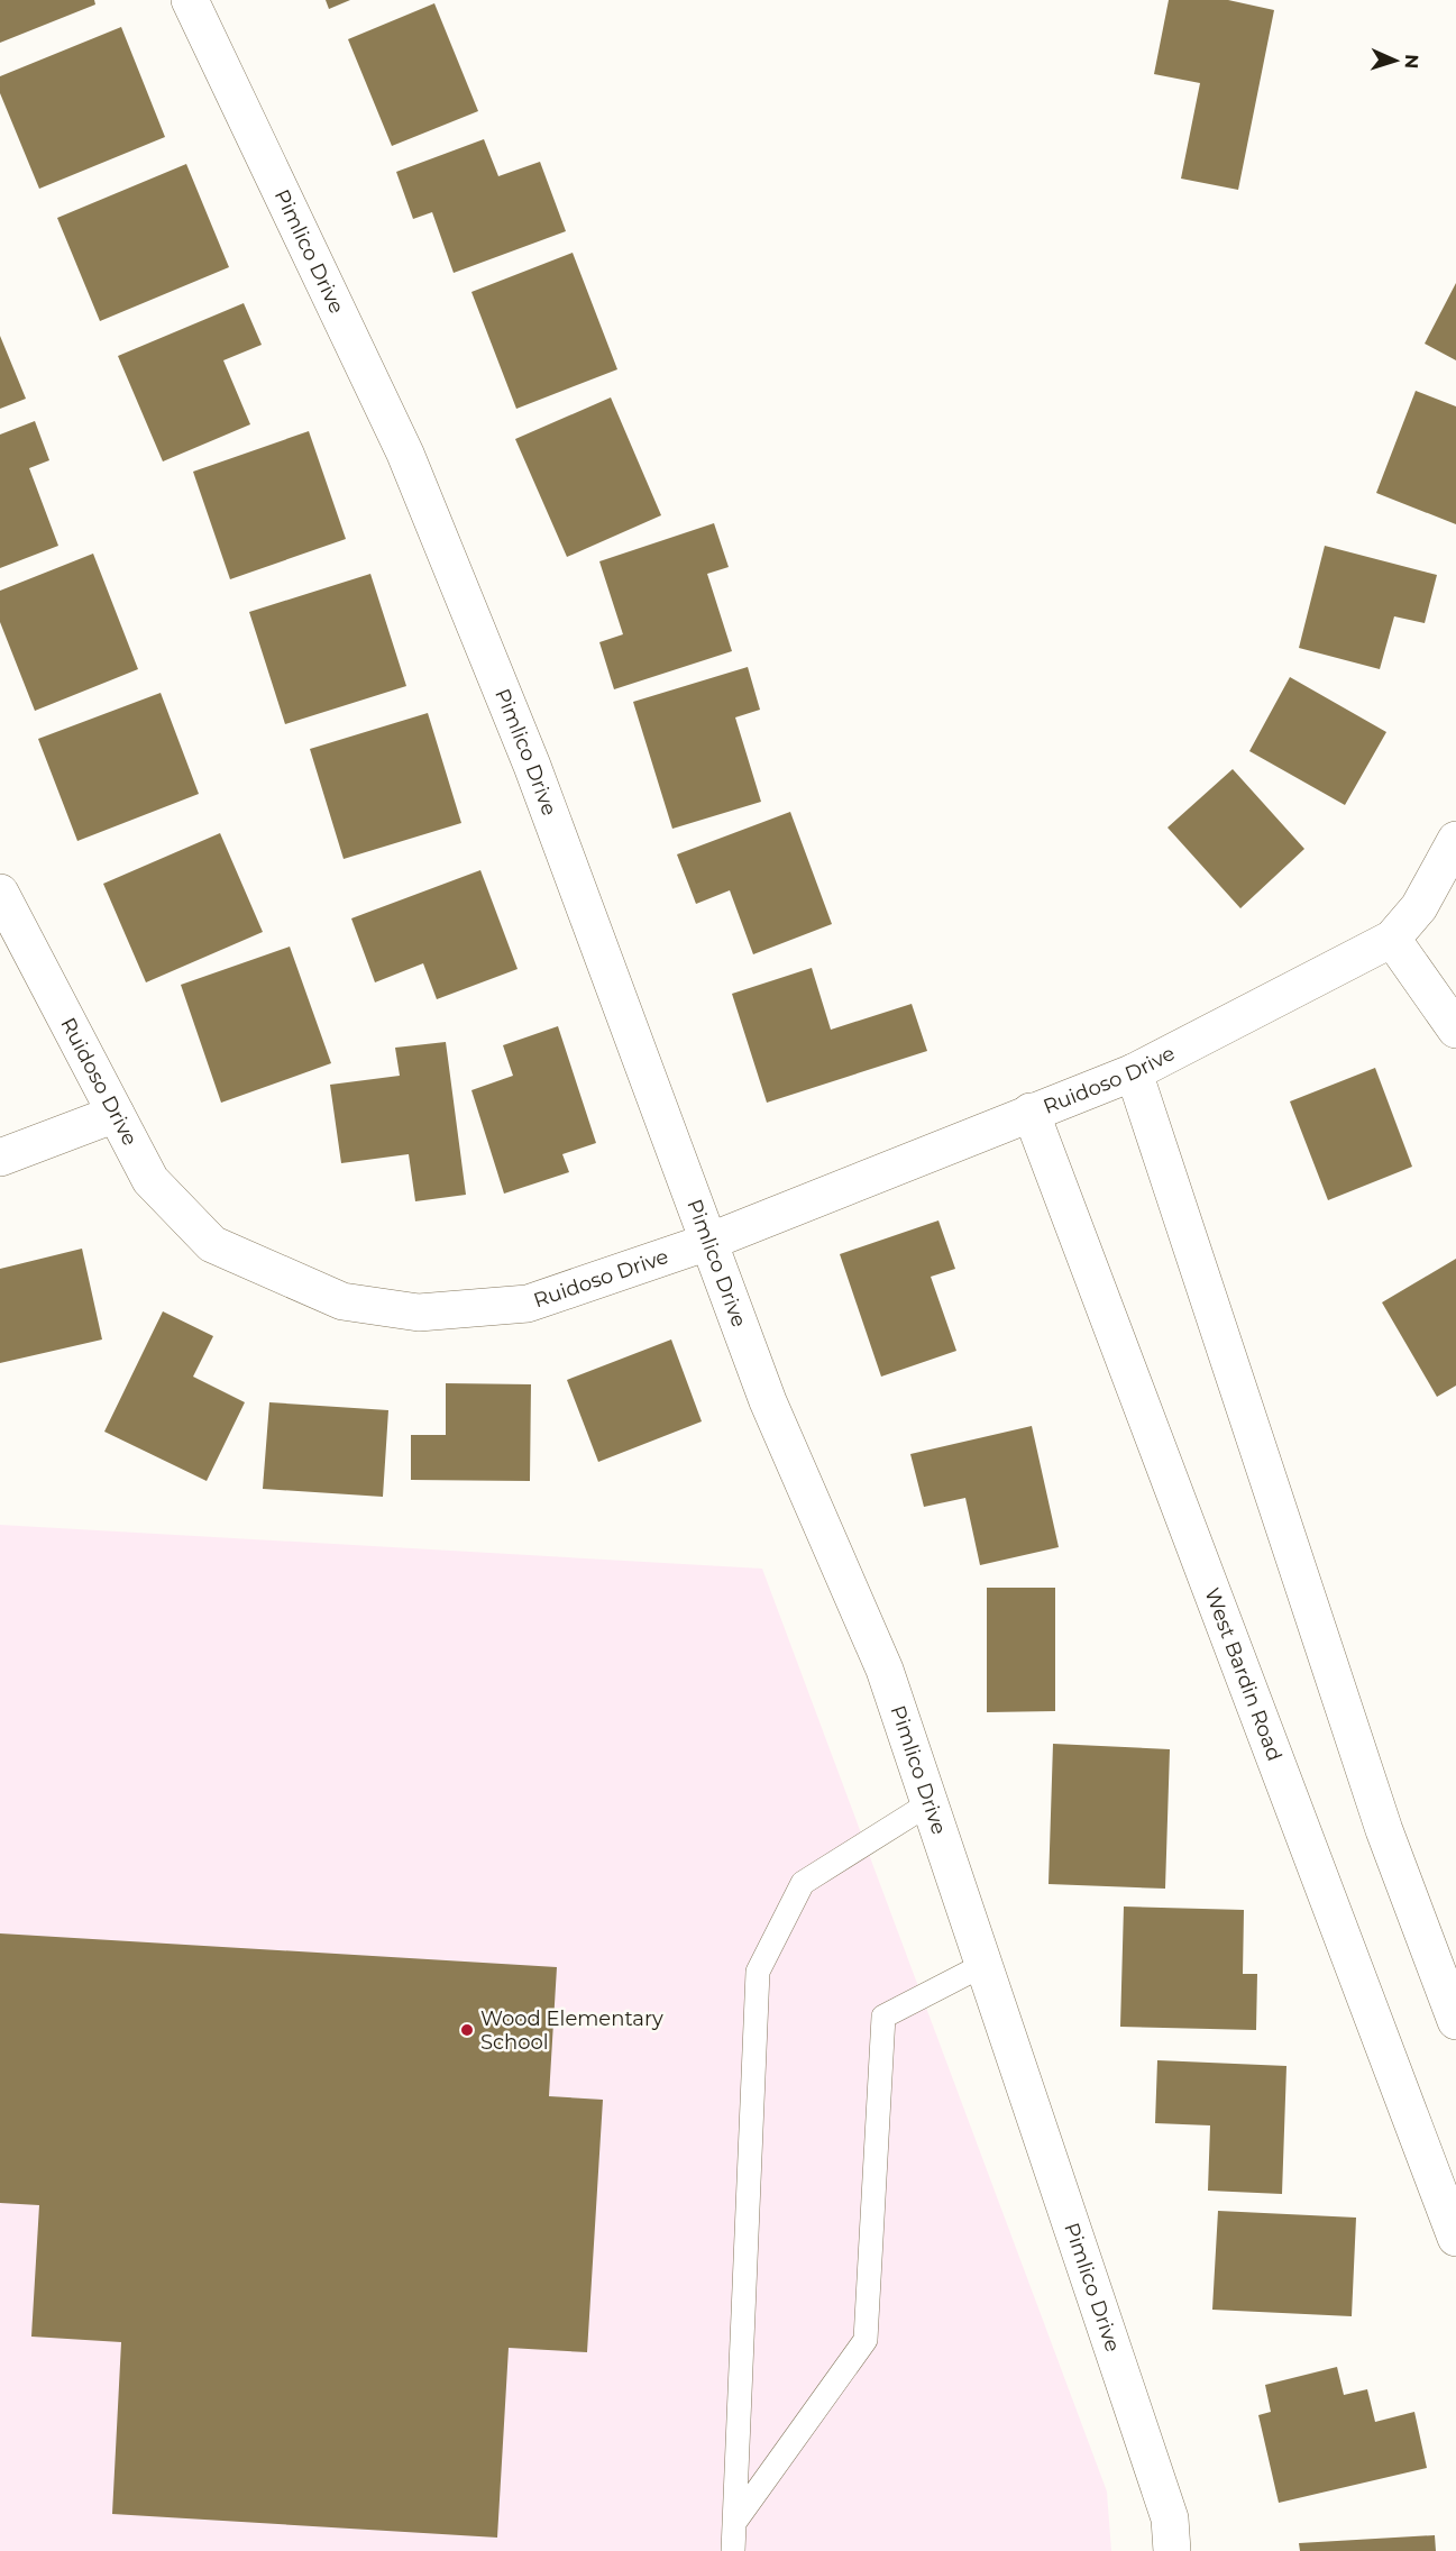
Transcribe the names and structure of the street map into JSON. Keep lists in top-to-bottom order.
{
  "streets": {
    "street": ["Pimlico Drive", "Ruidoso Drive", "West Bardin Road"]
  },
  "crossings": [
    ["Pimlico Drive", "Ruidoso Drive"],
    ["Ruidoso Drive", "West Bardin Road"]
  ],
  "places": ["Wood Elementary School"],
  "north": "right"
}
